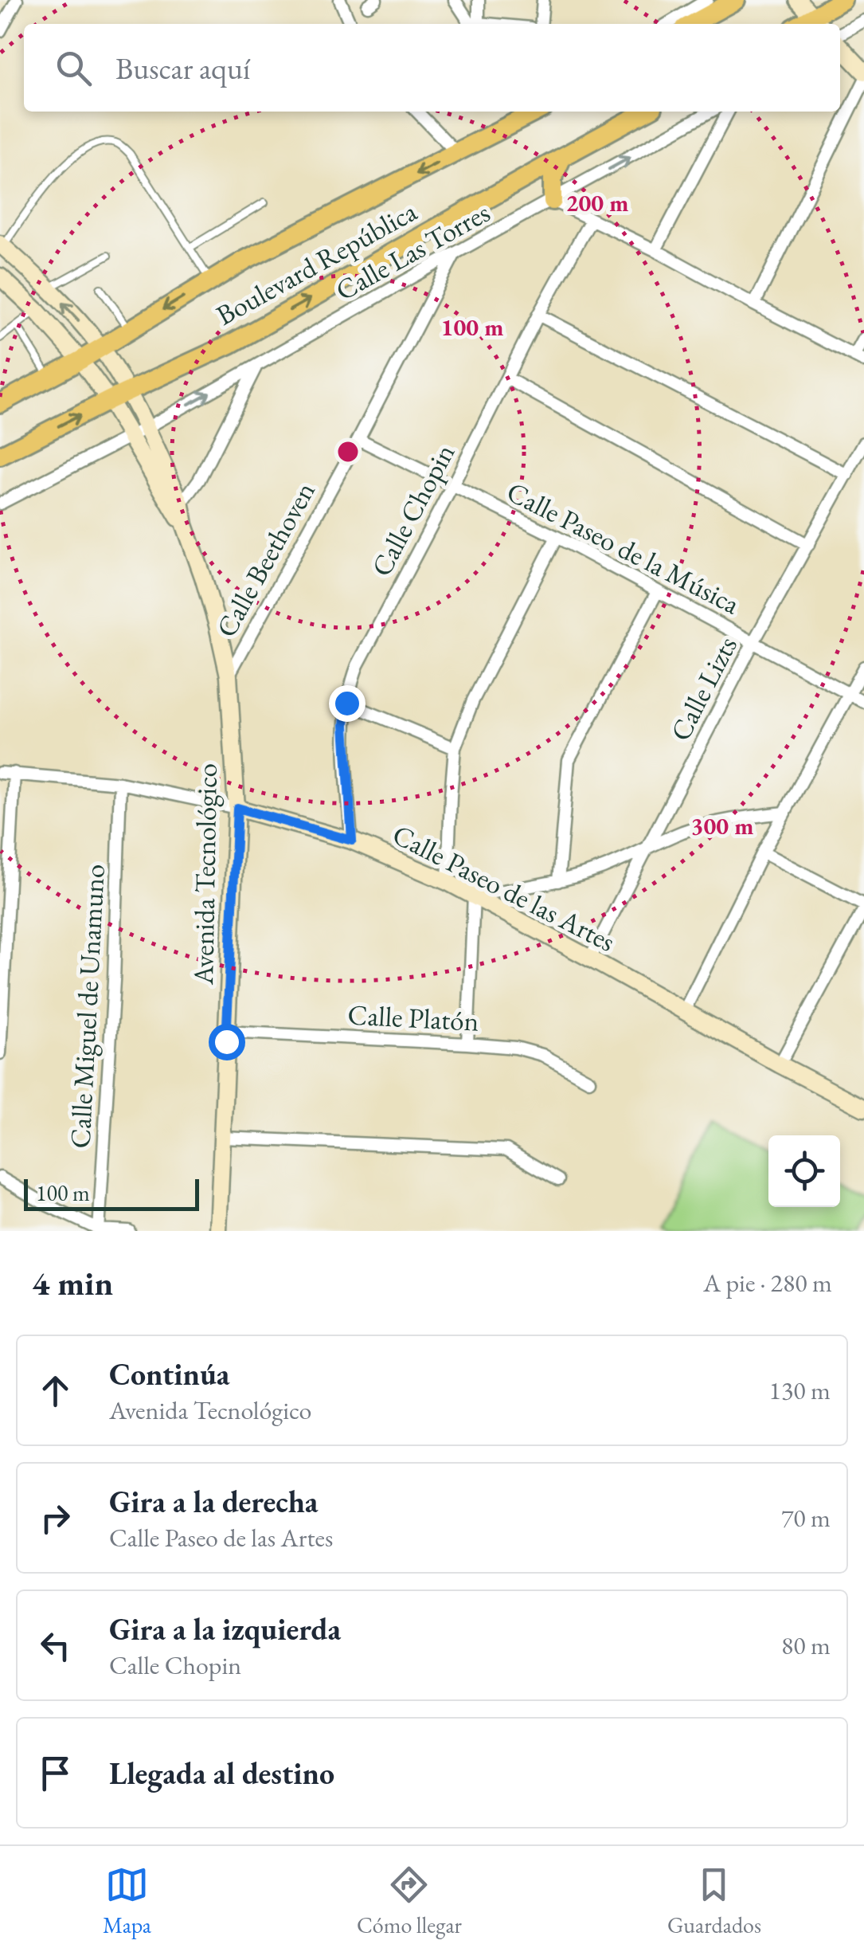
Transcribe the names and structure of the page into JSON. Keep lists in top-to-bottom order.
{
  "streets": {
    "main road": ["Boulevard República", "Avenida Tecnológico", "Calle Paseo de las Artes"],
    "street": [
      "Calle Las Torres",
      "Calle Chopin",
      "Calle Paseo de la Música",
      "Calle Beethoven",
      "Calle Lizts",
      "Calle Miguel de Unamuno",
      "Calle Platón"
    ]
  },
  "crossings": [
    ["Calle Las Torres", "Calle Beethoven"],
    ["Calle Chopin", "Calle Paseo de la Música"],
    ["Calle Chopin", "Calle Paseo de las Artes"],
    ["Calle Paseo de la Música", "Calle Beethoven"],
    ["Calle Paseo de la Música", "Calle Lizts"],
    ["Calle Beethoven", "Avenida Tecnológico"],
    ["Calle Lizts", "Calle Paseo de las Artes"],
    ["Avenida Tecnológico", "Calle Paseo de las Artes"],
    ["Avenida Tecnológico", "Calle Platón"],
    ["Calle Paseo de las Artes", "Calle Miguel de Unamuno"]
  ],
  "one_way": ["Calle Las Torres"],
  "scale_bar": "100 m",
  "page": {
    "search": "Buscar aquí",
    "scale": "100 m",
    "heading": ["4 min", "A pie · 280 m"],
    "list": [
      ["Continúa", "Avenida Tecnológico", "130 m"],
      ["Gira a la derecha", "Calle Paseo de las Artes", "70 m"],
      ["Gira a la izquierda", "Calle Chopin", "80 m"],
      "Llegada al destino"
    ],
    "nav": ["Mapa", "Cómo llegar", "Guardados"]
  },
  "rings": ["200 m", "100 m", "300 m"]
}
